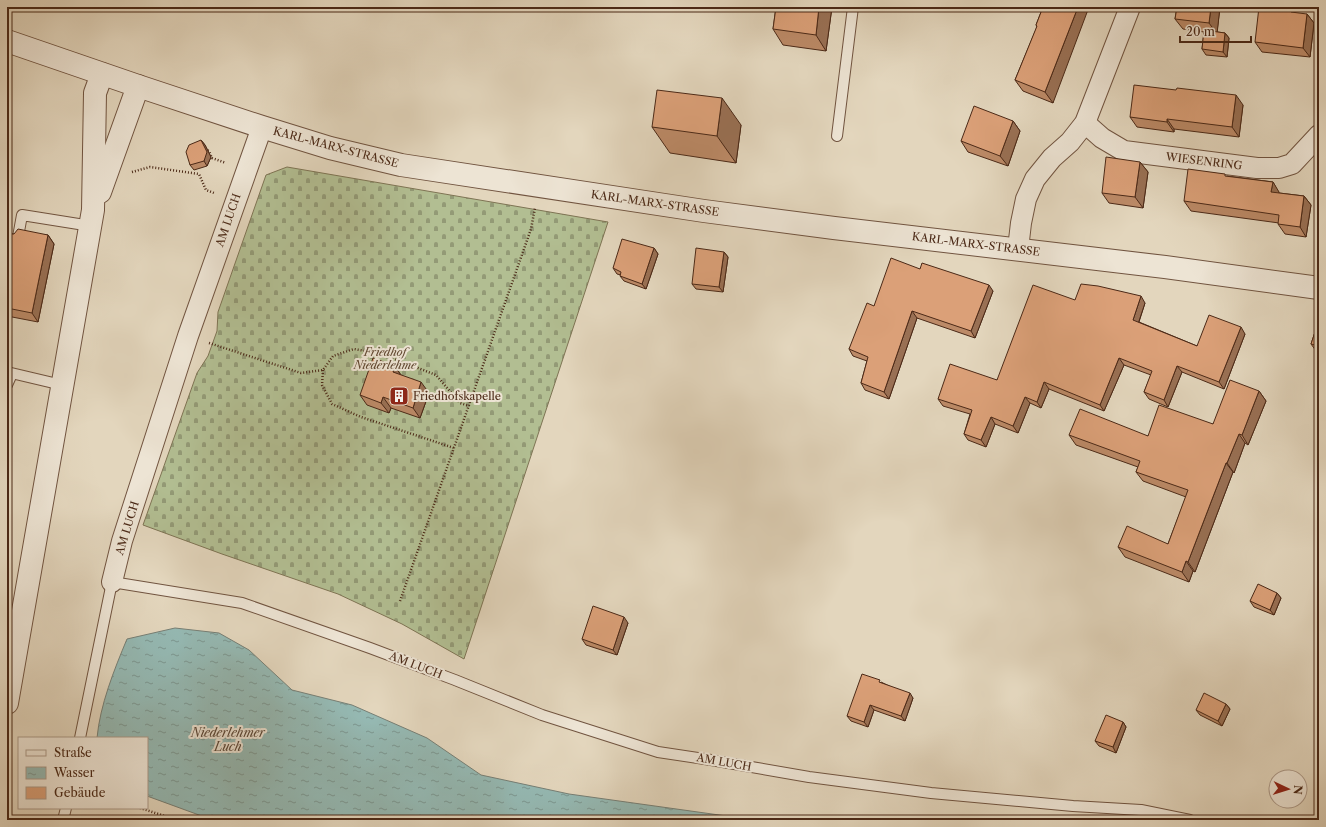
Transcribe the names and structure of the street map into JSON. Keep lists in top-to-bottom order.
{
  "streets": {
    "street": ["KARL-MARX-STRASSE", "WIESENRING", "AM LUCH"]
  },
  "crossings": [
    ["KARL-MARX-STRASSE", "AM LUCH"]
  ],
  "water": ["Niederlehmer Luch"],
  "parks": ["Friedhof Niederlehme"],
  "places": {
    "building": ["Friedhofskapelle"]
  },
  "legend": ["Straße", "Wasser", "Gebäude"],
  "scale_bar": "20 m",
  "north": "right"
}
